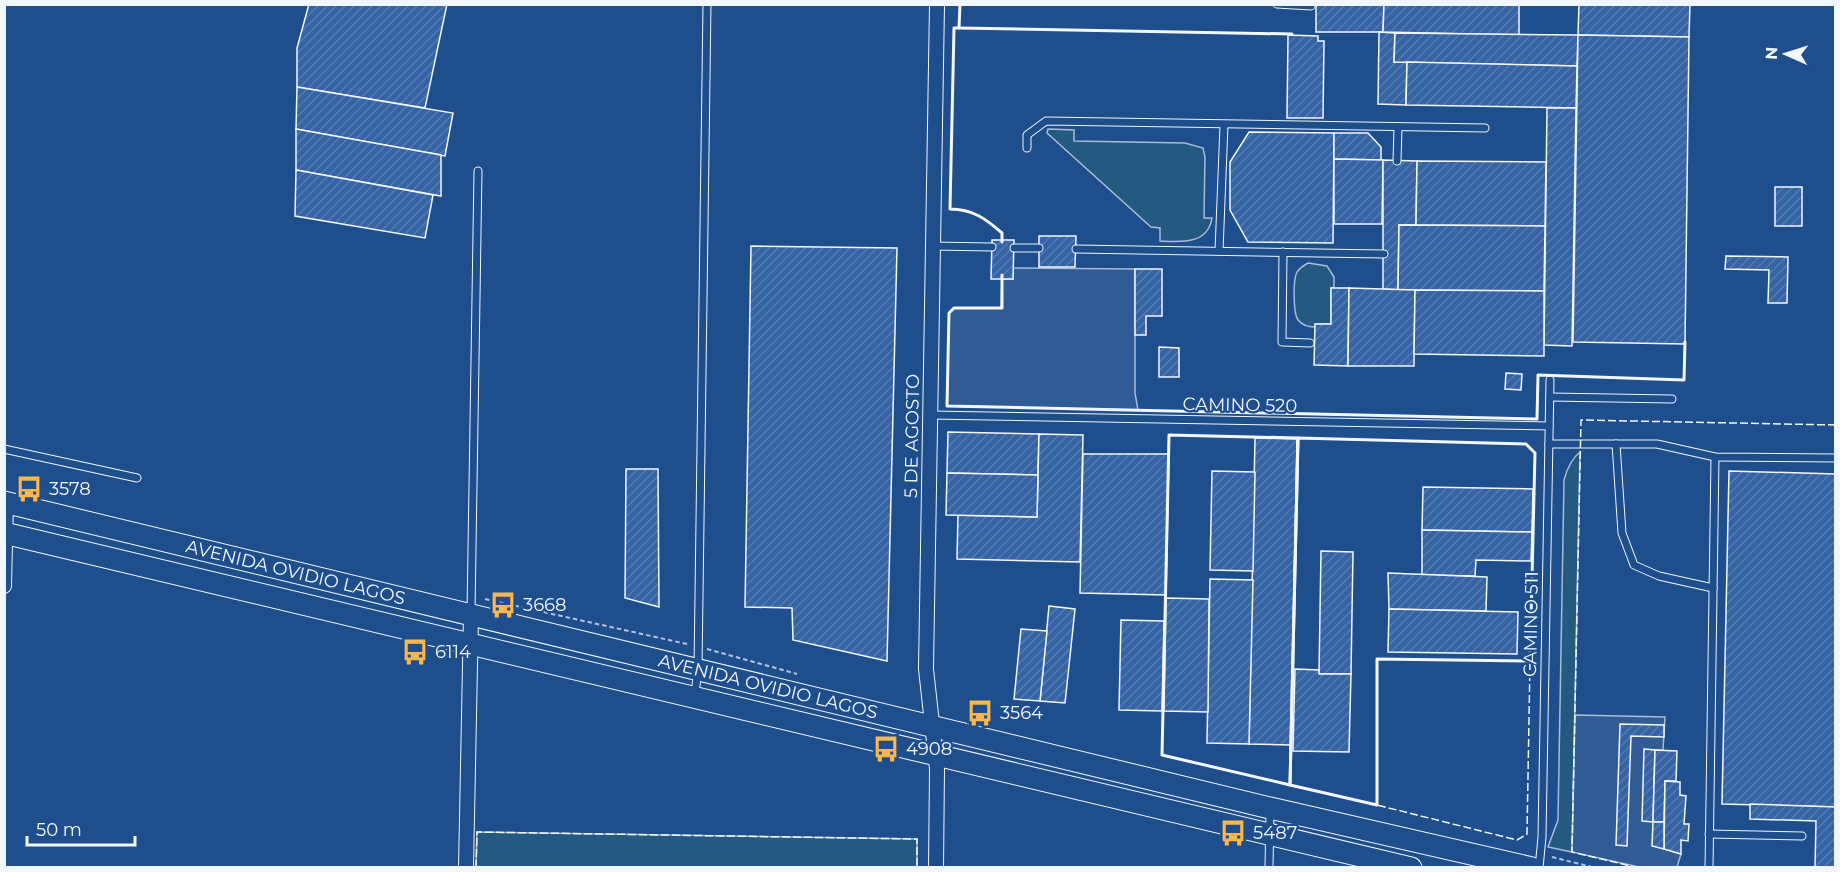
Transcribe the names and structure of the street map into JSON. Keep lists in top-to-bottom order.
{
  "streets": {
    "main road": ["AVENIDA OVIDIO LAGOS"],
    "street": ["5 DE AGOSTO"],
    "lane": ["CAMINO 520", "CAMINO 511"]
  },
  "crossings": [
    ["CAMINO 520", "5 DE AGOSTO"],
    ["CAMINO 520", "CAMINO 511"],
    ["5 DE AGOSTO", "AVENIDA OVIDIO LAGOS"]
  ],
  "places": {
    "bus stop": [
      "3578",
      "3668",
      "6114",
      "3564",
      "4908",
      "5487"
    ]
  },
  "scale_bar": "50 m",
  "north": "left"
}
